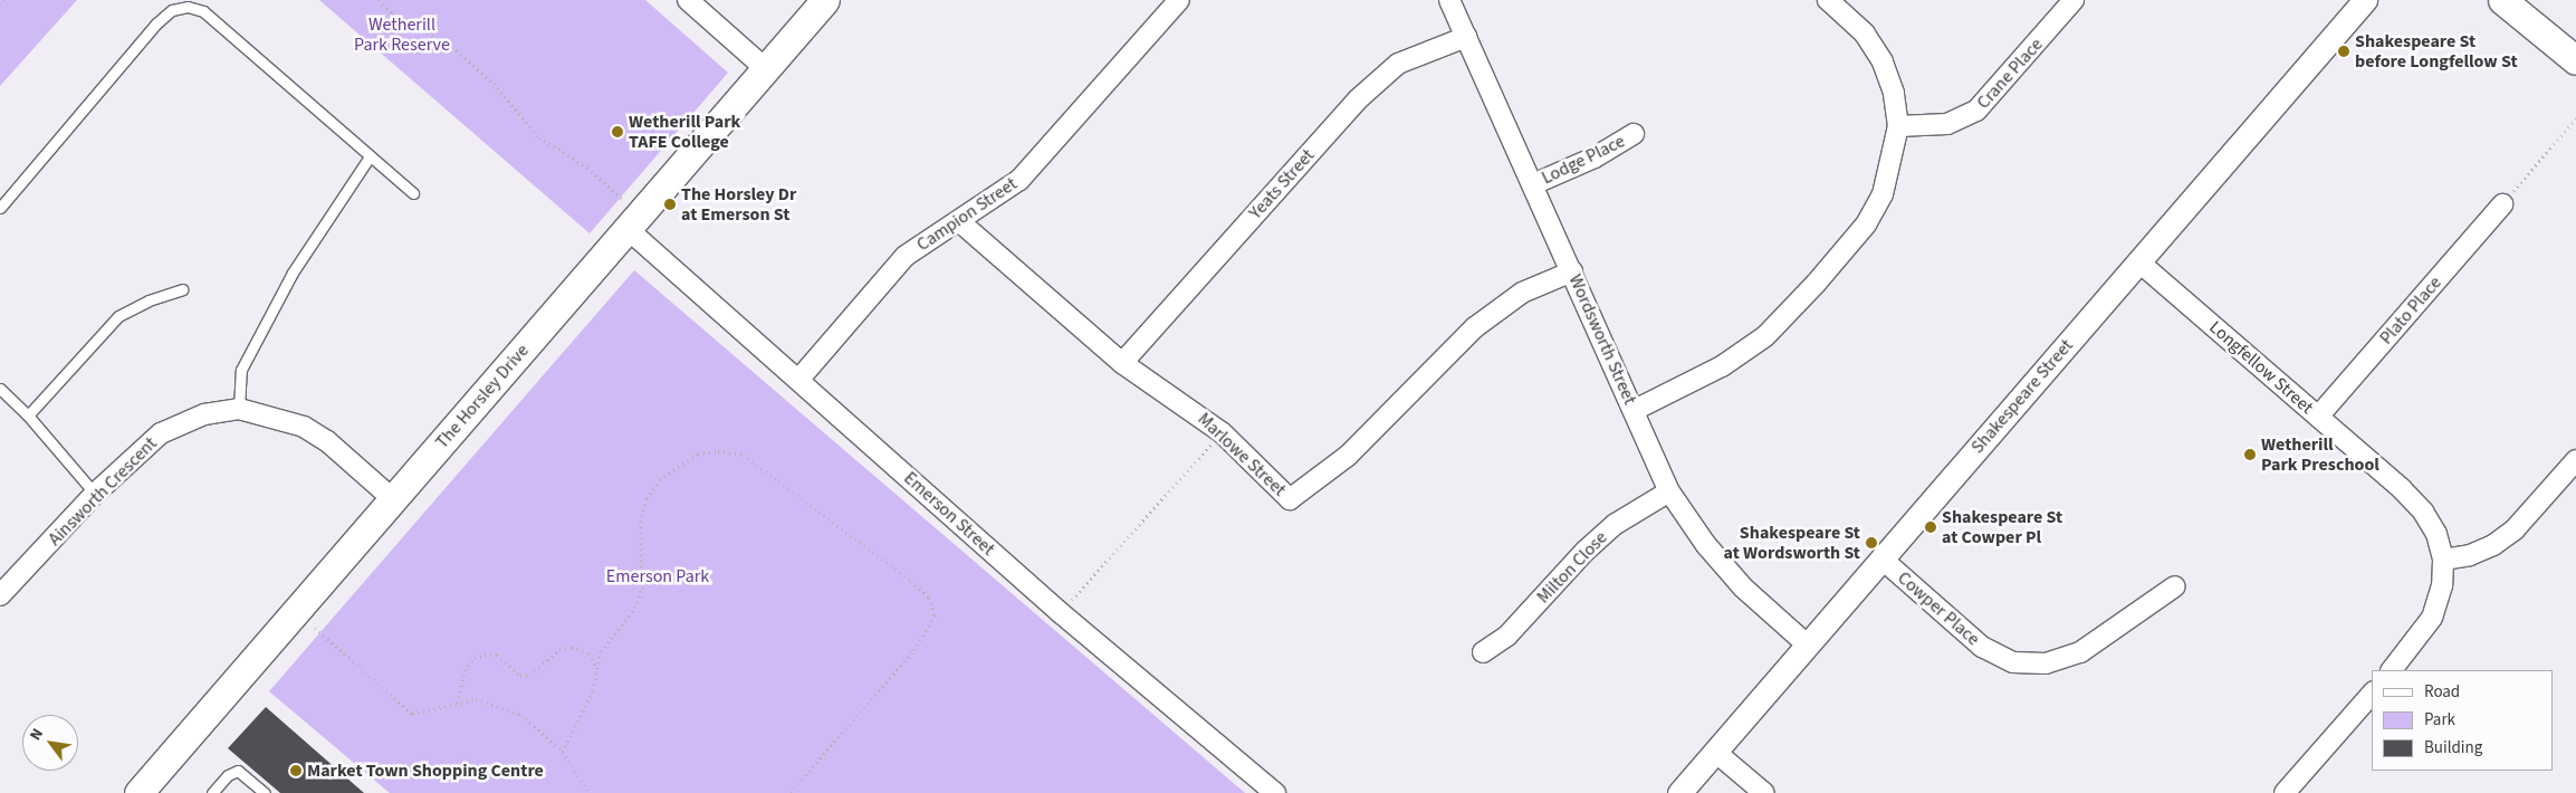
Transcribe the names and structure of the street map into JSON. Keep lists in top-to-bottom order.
{
  "streets": {
    "main road": ["The Horsley Drive"],
    "street": [
      "Crane Place",
      "Lodge Place",
      "Yeats Street",
      "Campion Street",
      "Plato Place",
      "Wordsworth Street",
      "Longfellow Street",
      "Shakespeare Street",
      "Marlowe Street",
      "Ainsworth Crescent",
      "Emerson Street",
      "Milton Close",
      "Cowper Place"
    ]
  },
  "crossings": [
    ["Lodge Place", "Wordsworth Street"],
    ["Yeats Street", "Wordsworth Street"],
    ["Yeats Street", "Marlowe Street"],
    ["Campion Street", "Marlowe Street"],
    ["Campion Street", "Emerson Street"],
    ["Plato Place", "Longfellow Street"],
    ["Wordsworth Street", "Shakespeare Street"],
    ["Wordsworth Street", "Marlowe Street"],
    ["Wordsworth Street", "Milton Close"],
    ["Longfellow Street", "Shakespeare Street"],
    ["The Horsley Drive", "Ainsworth Crescent"],
    ["The Horsley Drive", "Emerson Street"],
    ["Shakespeare Street", "Cowper Place"]
  ],
  "parks": ["Wetherill Park Reserve", "Emerson Park"],
  "places": [
    "Shakespeare St before Longfellow St",
    "Wetherill Park TAFE College",
    "The Horsley Dr at Emerson St",
    "Wetherill Park Preschool",
    "Shakespeare St at Cowper Pl",
    "Shakespeare St at Wordsworth St",
    "Market Town Shopping Centre"
  ],
  "legend": ["Road", "Park", "Building"],
  "north": "top left"
}
